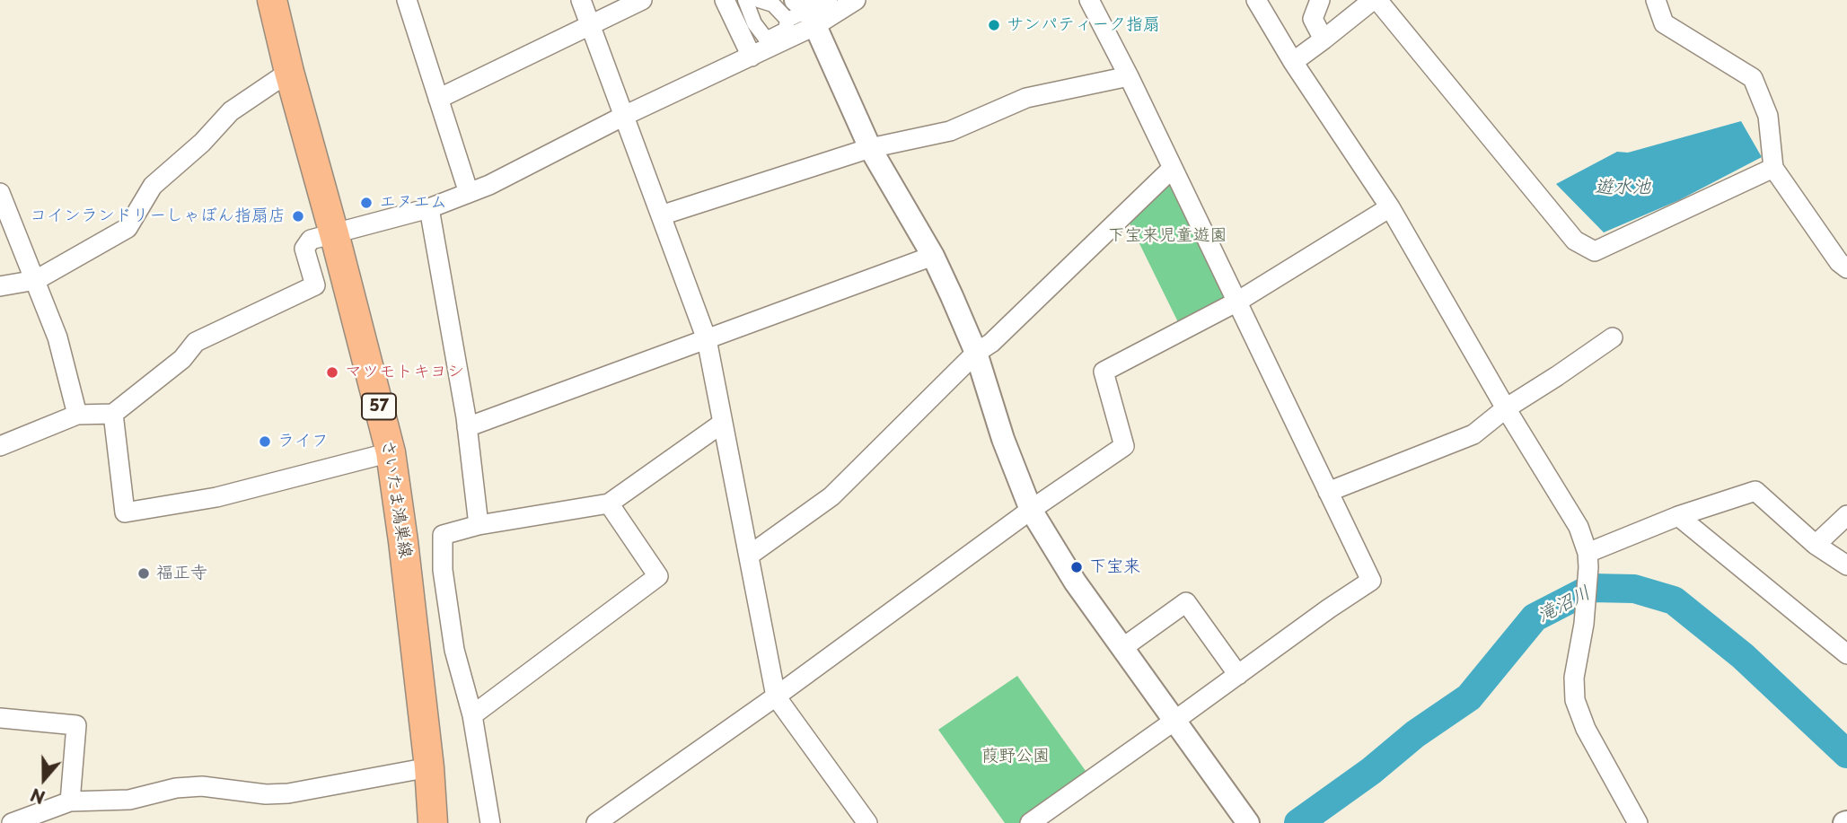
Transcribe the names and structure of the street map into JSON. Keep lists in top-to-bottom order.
{
  "streets": {
    "main road": ["57", "さいたま鴻巣線"]
  },
  "water": ["遊水池", "滝沼川"],
  "parks": ["下宝来児童遊園", "葭野公園"],
  "places": [
    "サンパティーク指扇",
    "エヌエム",
    "コインランドリーしゃぼん指扇店",
    "マツモトキヨシ",
    "ライフ",
    "下宝来",
    "福正寺"
  ],
  "north": "bottom"
}
